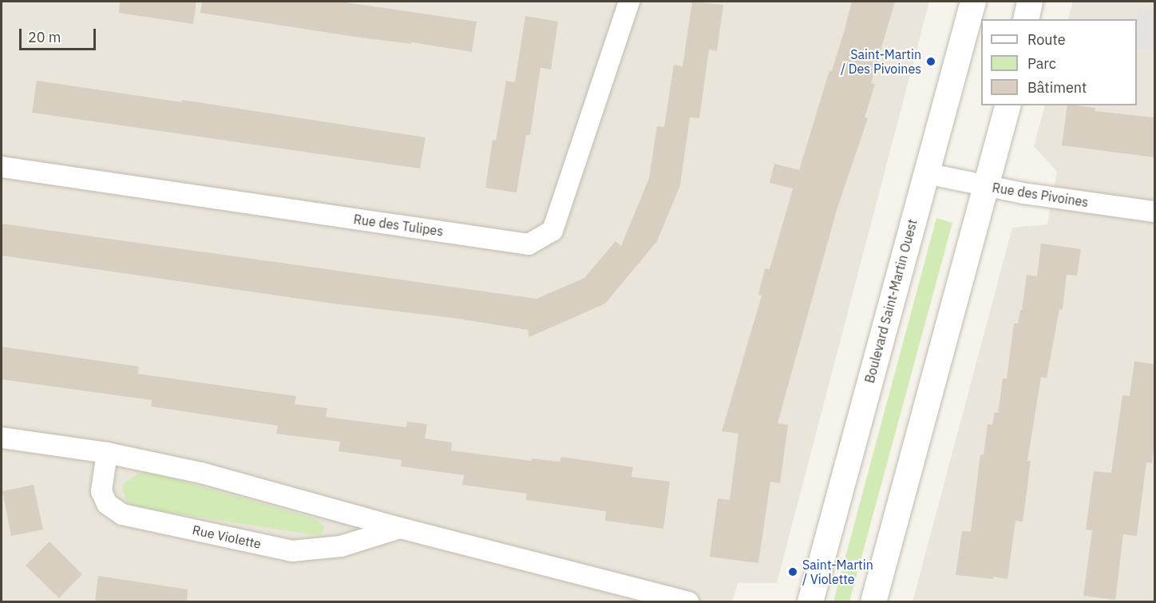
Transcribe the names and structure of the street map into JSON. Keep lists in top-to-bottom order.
{
  "streets": {
    "street": [
      "Rue des Pivoines",
      "Rue des Tulipes",
      "Boulevard Saint-Martin Ouest",
      "Rue Violette"
    ]
  },
  "crossings": [
    ["Rue des Pivoines", "Boulevard Saint-Martin Ouest"]
  ],
  "places": ["Saint-Martin / Des Pivoines", "Saint-Martin / Violette"],
  "legend": ["Route", "Parc", "Bâtiment"],
  "scale_bar": "20 m"
}
